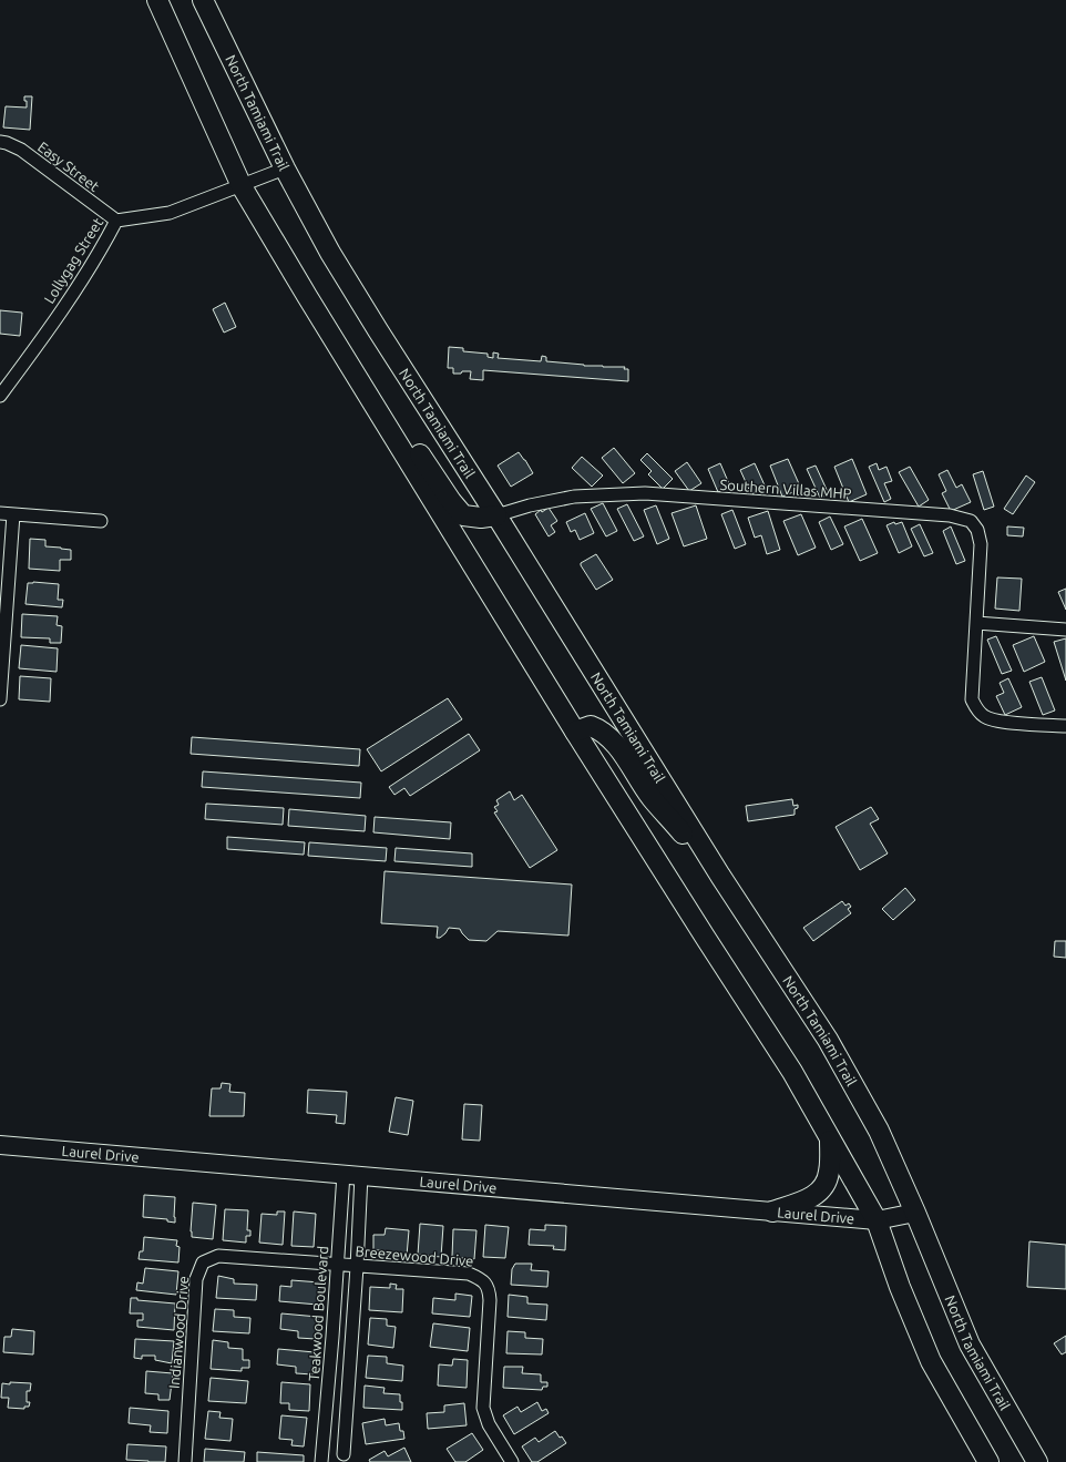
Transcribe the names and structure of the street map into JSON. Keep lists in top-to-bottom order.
{
  "streets": {
    "main road": ["North Tamiami Trail"],
    "street": [
      "Easy Street",
      "Lollygag Street",
      "Southern Villas MHP",
      "Laurel Drive",
      "Breezewood Drive",
      "Teakwood Boulevard",
      "Indianwood Drive"
    ]
  },
  "crossings": [
    ["North Tamiami Trail", "Lollygag Street"],
    ["North Tamiami Trail", "Southern Villas MHP"],
    ["North Tamiami Trail", "Laurel Drive"],
    ["Easy Street", "Lollygag Street"],
    ["Laurel Drive", "Teakwood Boulevard"],
    ["Breezewood Drive", "Teakwood Boulevard"],
    ["Breezewood Drive", "Indianwood Drive"],
    ["Teakwood Boulevard", "Indianwood Drive"]
  ]
}
